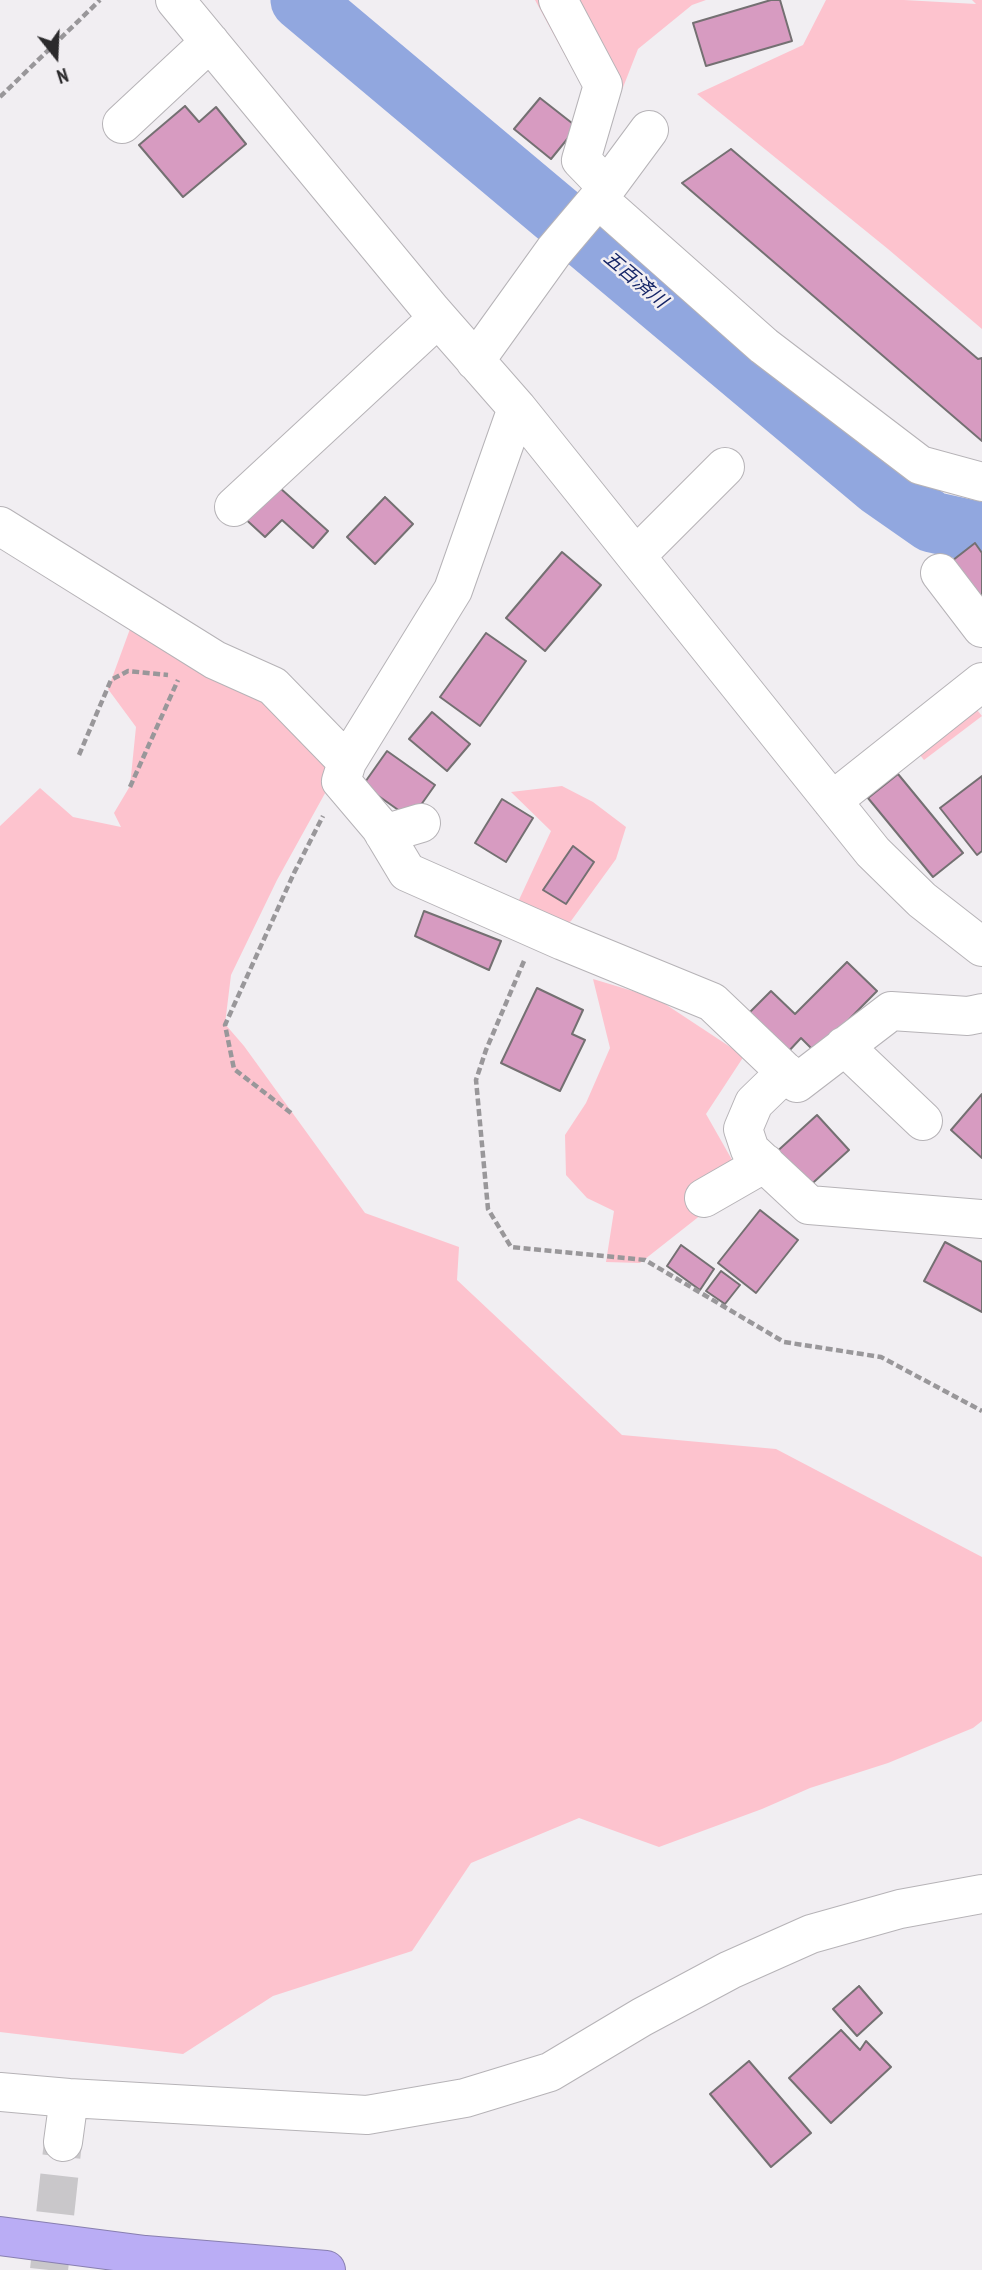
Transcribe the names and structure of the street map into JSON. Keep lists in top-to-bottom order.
{
  "water": ["五百済川"],
  "north": "bottom"
}
